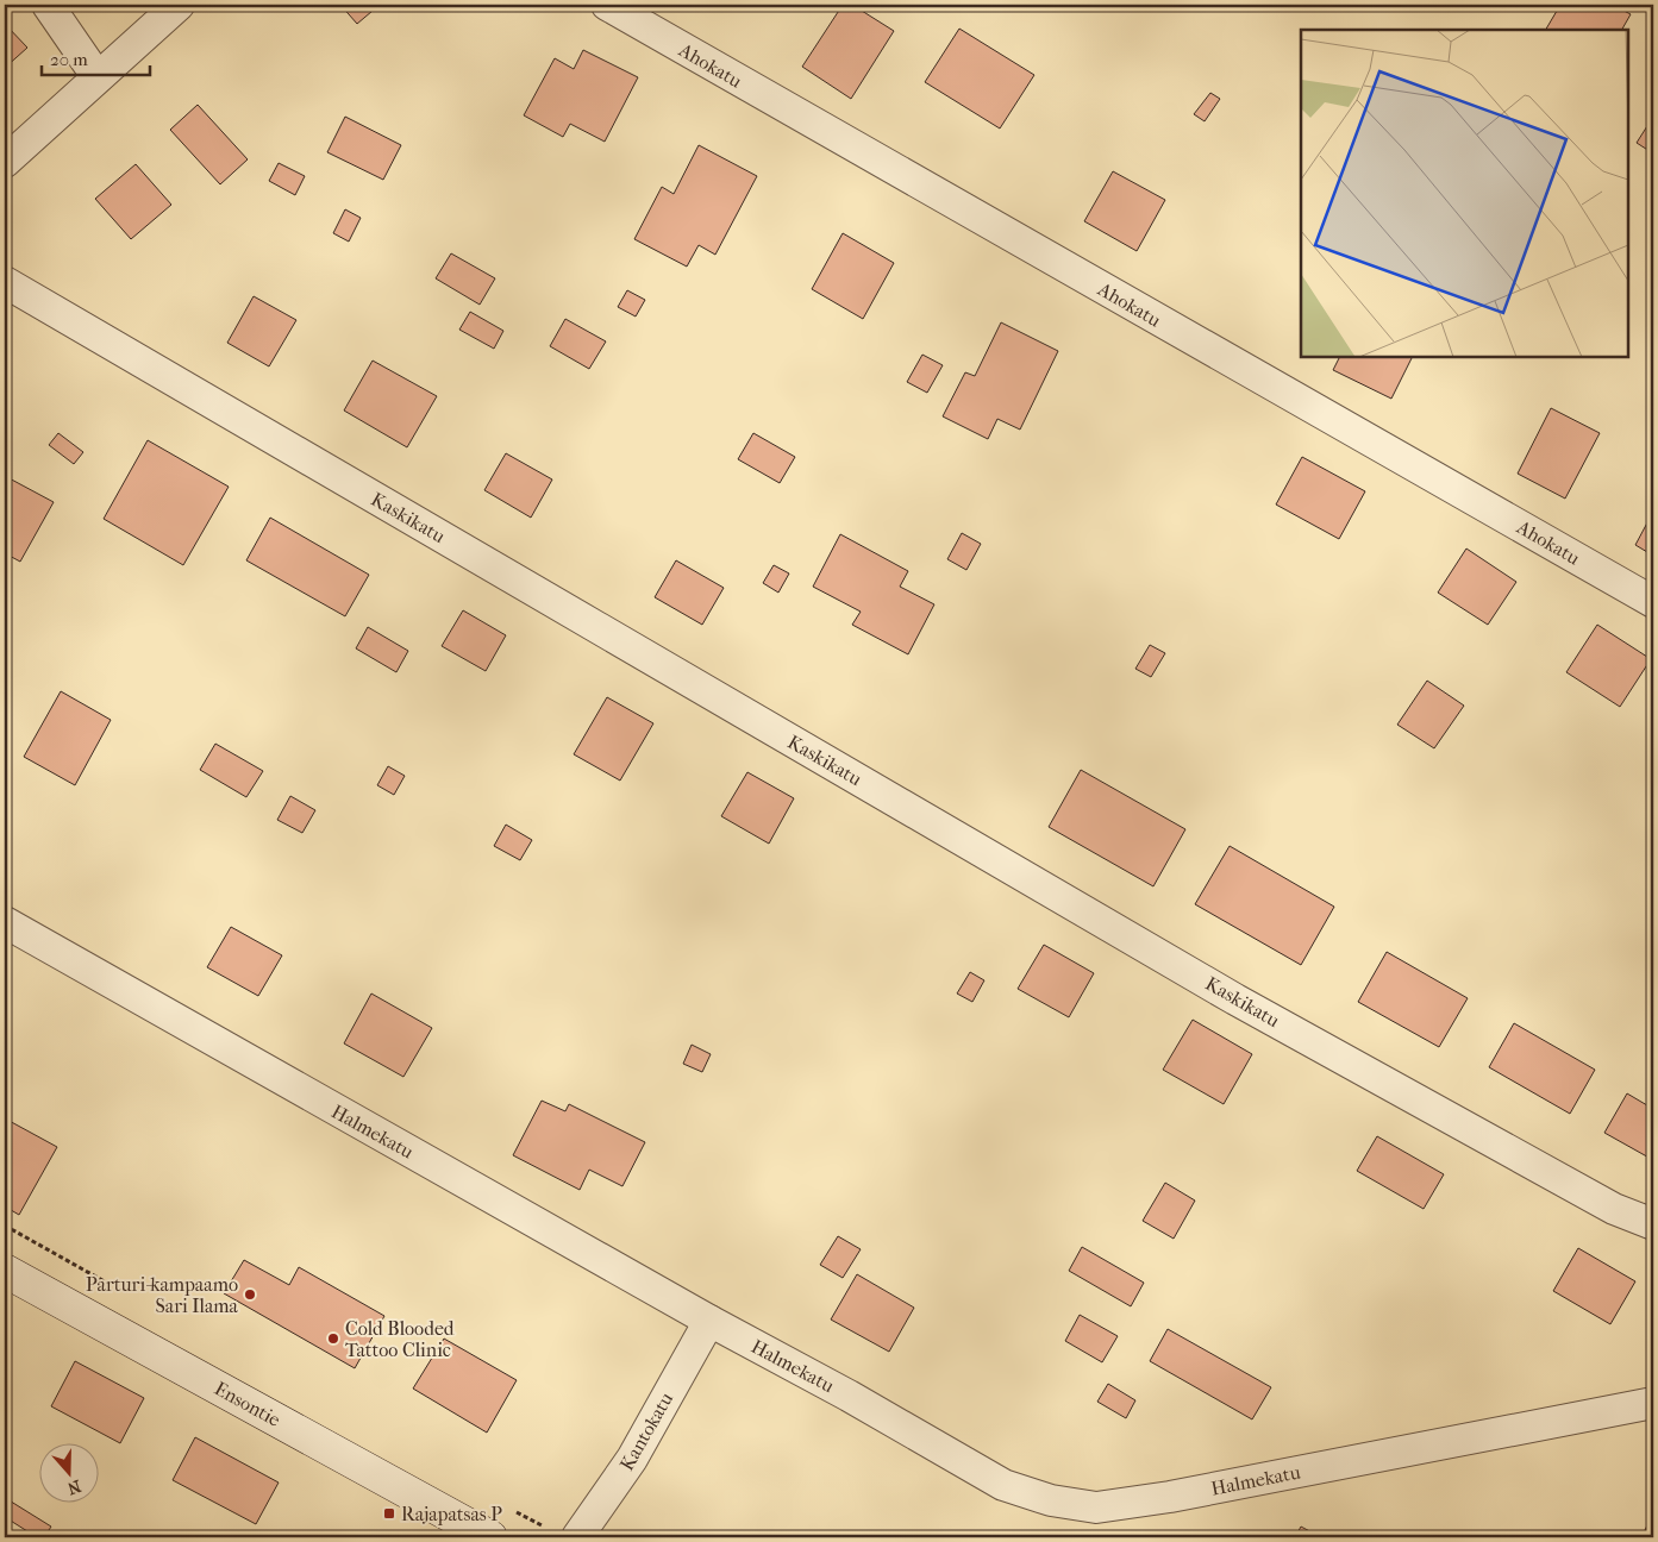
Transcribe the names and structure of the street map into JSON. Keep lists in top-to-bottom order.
{
  "streets": {
    "street": [
      "Ahokatu",
      "Kaskikatu",
      "Halmekatu",
      "Ensontie",
      "Kantokatu"
    ]
  },
  "crossings": [
    ["Halmekatu", "Kantokatu"]
  ],
  "places": {
    "other": ["Parturi-kampaamo Sari Ilama", "Cold Blooded Tattoo Clinic"],
    "transit": ["Rajapatsas P"]
  },
  "scale_bar": "20 m",
  "north": "bottom"
}
